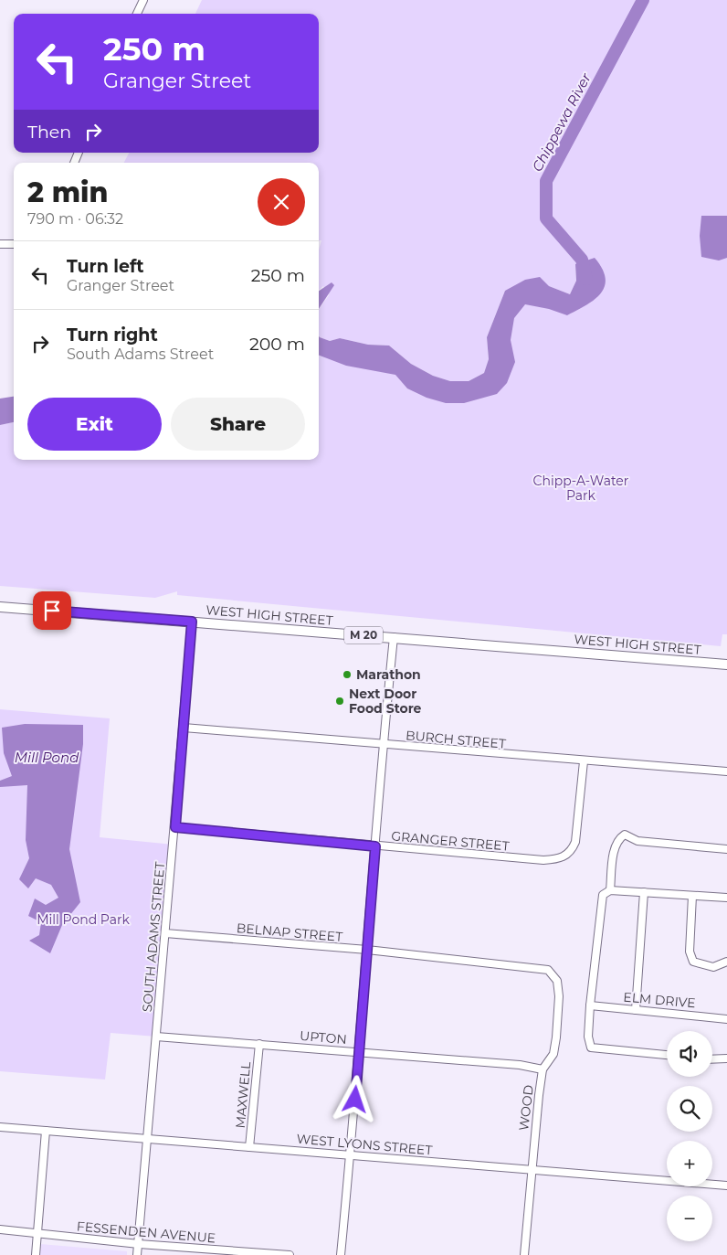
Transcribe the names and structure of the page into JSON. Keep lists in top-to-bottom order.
{
  "streets": {
    "main road": ["WEST HIGH STREET", "M 20"],
    "street": [
      "BURCH STREET",
      "GRANGER STREET",
      "BELNAP STREET",
      "SOUTH ADAMS STREET",
      "ELM DRIVE",
      "UPTON",
      "MAXWELL",
      "WOOD",
      "WEST LYONS STREET",
      "FESSENDEN AVENUE"
    ]
  },
  "crossings": [
    ["WEST HIGH STREET", "SOUTH ADAMS STREET"],
    ["BURCH STREET", "GRANGER STREET"],
    ["BURCH STREET", "SOUTH ADAMS STREET"],
    ["GRANGER STREET", "SOUTH ADAMS STREET"],
    ["BELNAP STREET", "SOUTH ADAMS STREET"],
    ["BELNAP STREET", "WOOD"],
    ["SOUTH ADAMS STREET", "UPTON"],
    ["SOUTH ADAMS STREET", "WEST LYONS STREET"],
    ["SOUTH ADAMS STREET", "FESSENDEN AVENUE"],
    ["UPTON", "MAXWELL"],
    ["UPTON", "WOOD"],
    ["MAXWELL", "WEST LYONS STREET"],
    ["WOOD", "WEST LYONS STREET"]
  ],
  "water": ["Chippewa River", "Mill Pond"],
  "parks": ["Chipp-A-Water Park", "Mill Pond Park"],
  "places": ["Marathon", "Next Door Food Store"],
  "page": {
    "turn": ["250 m", "Granger Street"],
    "then": "Then",
    "heading": ["2 min", "790 m · 06:32"],
    "list": [
      {
        "name": "Turn left",
        "note": "Granger Street",
        "value": "250 m"
      },
      {
        "name": "Turn right",
        "note": "South Adams Street",
        "value": "200 m"
      }
    ],
    "buttons": ["Exit", "Share"],
    "map_buttons": ["+", "−"]
  }
}
